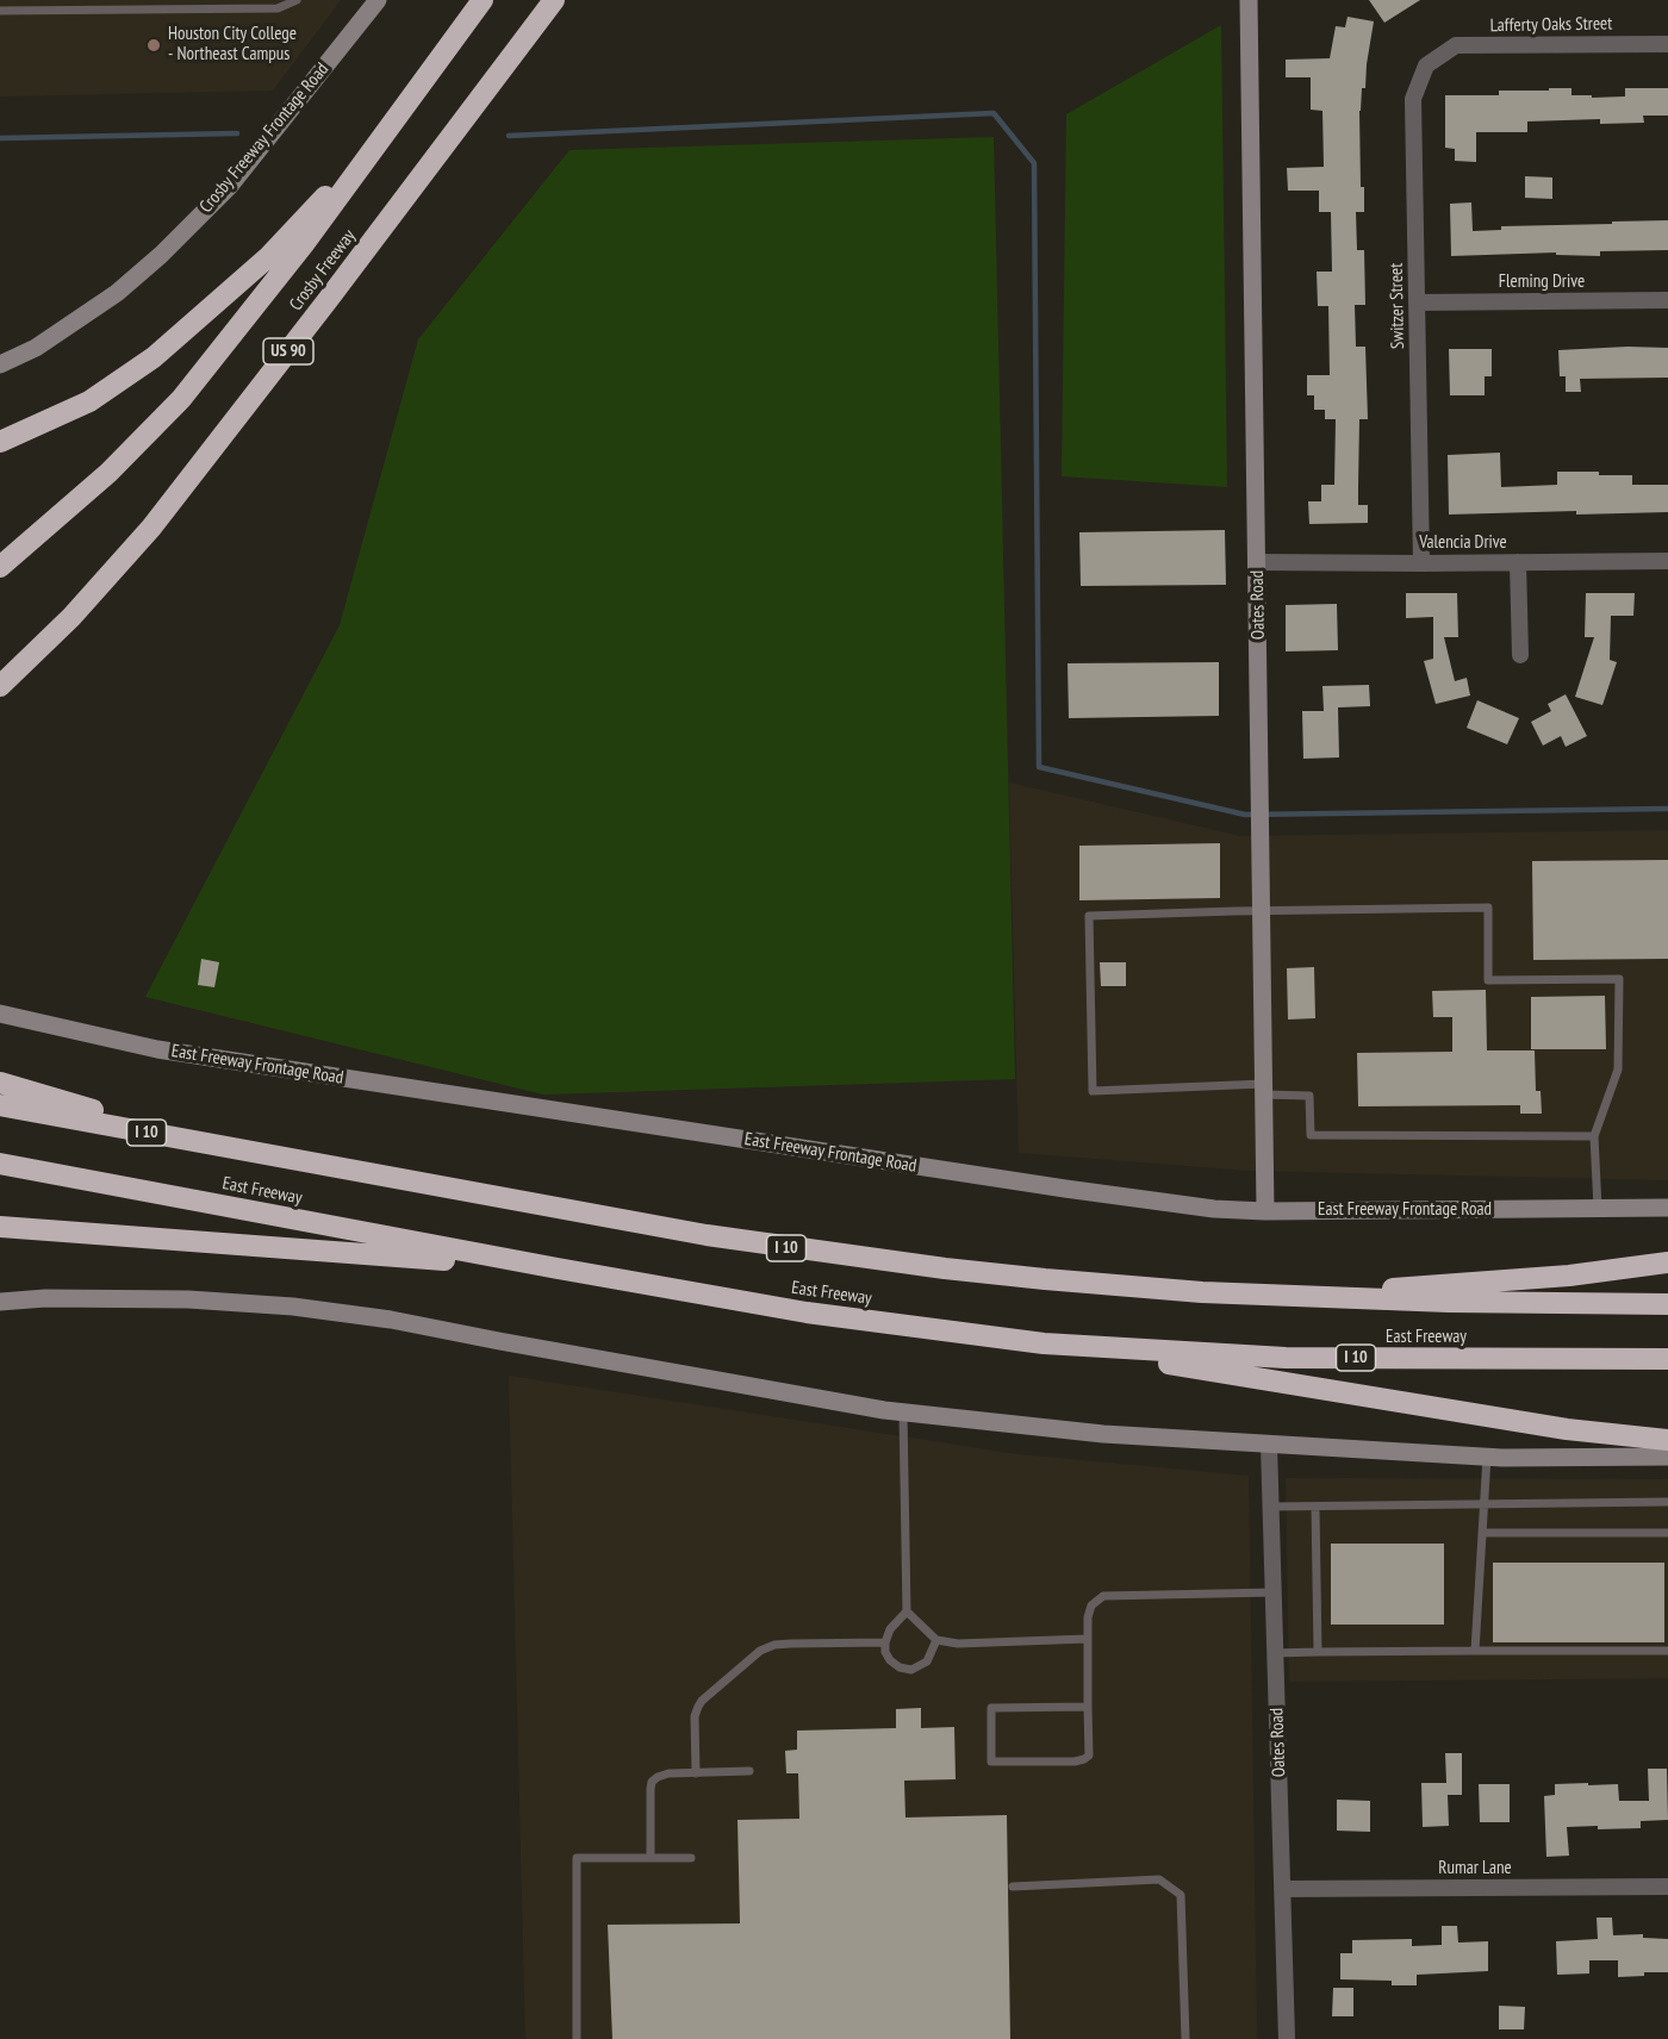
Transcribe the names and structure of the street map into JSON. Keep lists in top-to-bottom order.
{
  "streets": {
    "highway": [
      "Crosby Freeway",
      "US 90",
      "I 10",
      "East Freeway"
    ],
    "main road": ["Crosby Freeway Frontage Road", "Oates Road", "East Freeway Frontage Road"],
    "street": [
      "Lafferty Oaks Street",
      "Fleming Drive",
      "Switzer Street",
      "Valencia Drive",
      "Rumar Lane"
    ]
  },
  "crossings": [
    ["Lafferty Oaks Street", "Switzer Street"],
    ["Fleming Drive", "Switzer Street"],
    ["Switzer Street", "Valencia Drive"],
    ["Valencia Drive", "Oates Road"],
    ["Oates Road", "East Freeway Frontage Road"],
    ["Oates Road", "Rumar Lane"]
  ],
  "places": ["Houston City College - Northeast Campus"]
}
